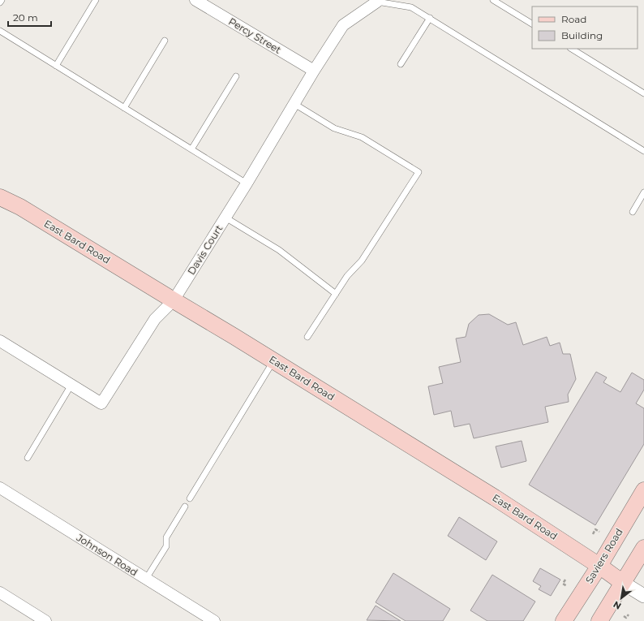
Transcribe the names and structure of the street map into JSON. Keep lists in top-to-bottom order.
{
  "streets": {
    "main road": ["East Bard Road", "Saviers Road"],
    "street": ["Percy Street", "Davis Court", "Johnson Road"]
  },
  "crossings": [
    ["Percy Street", "Davis Court"],
    ["East Bard Road", "Davis Court"],
    ["East Bard Road", "Saviers Road"]
  ],
  "legend": ["Road", "Building"],
  "scale_bar": "20 m",
  "north": "bottom left"
}
